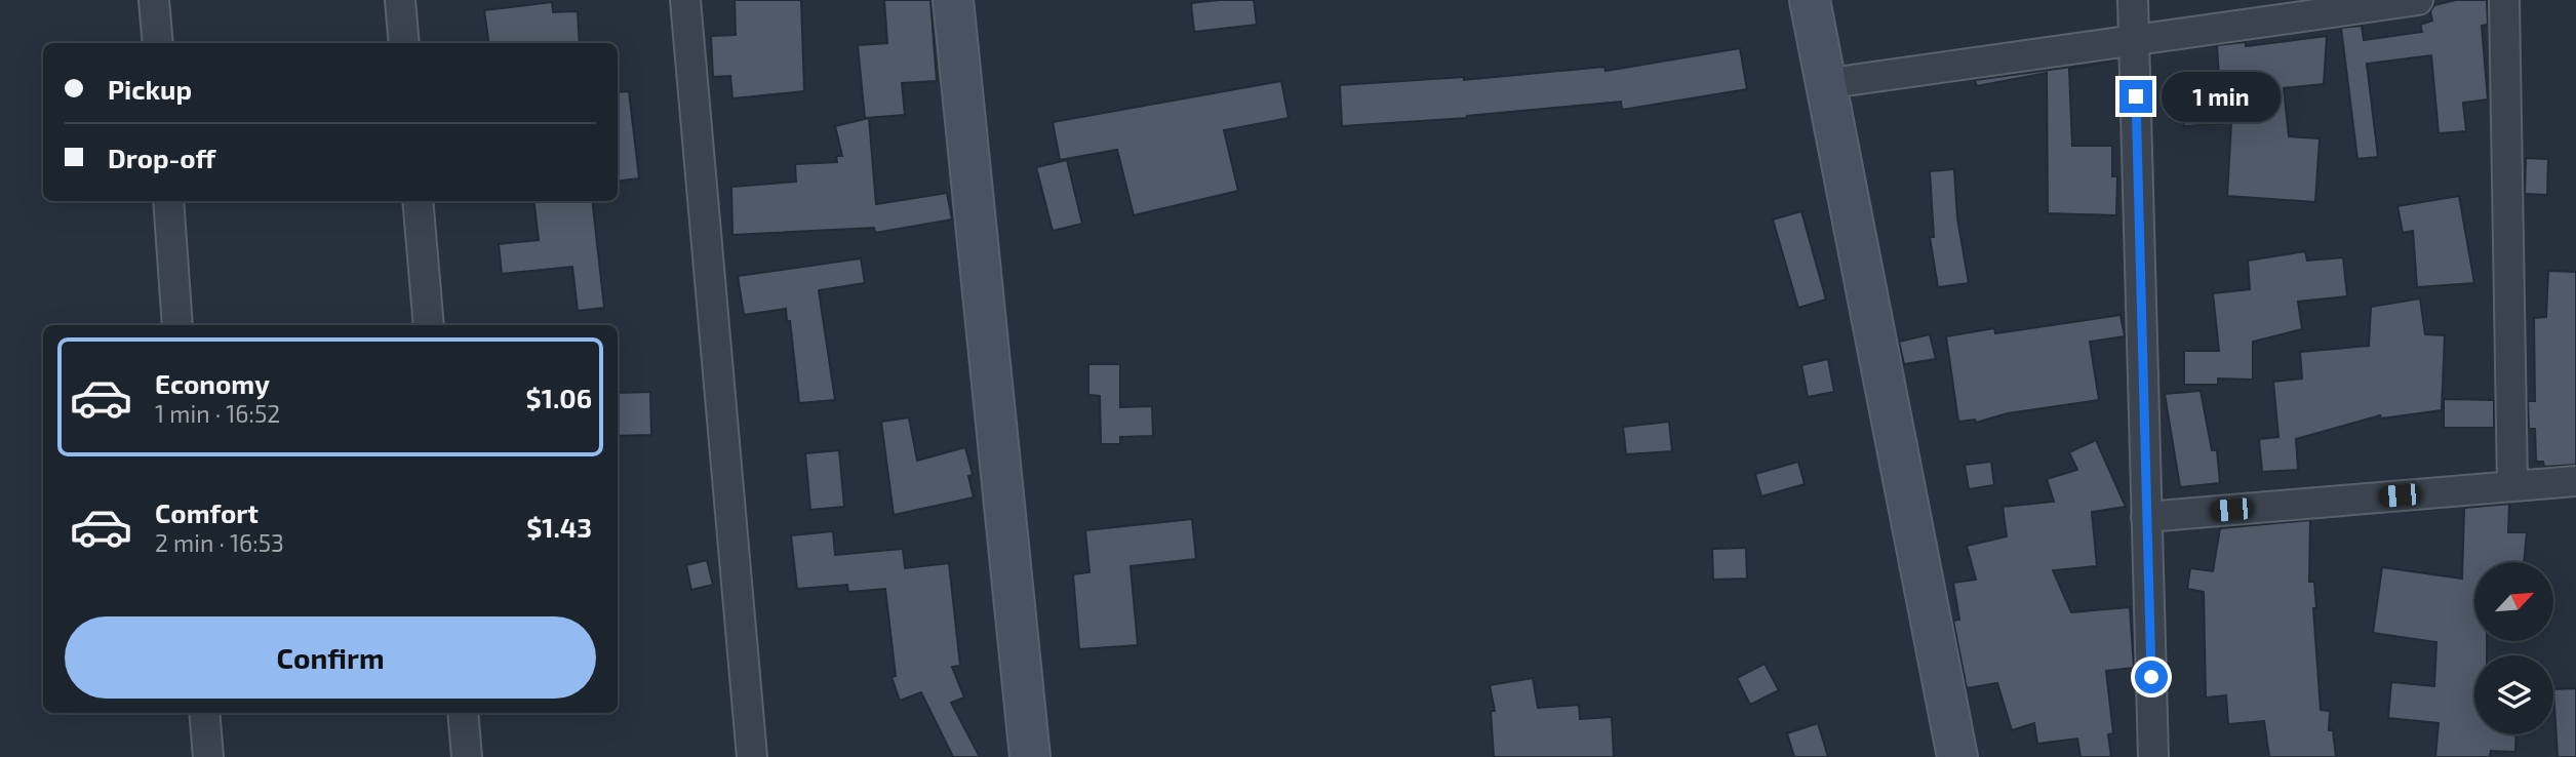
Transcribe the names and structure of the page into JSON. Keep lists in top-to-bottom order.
{
  "north": "top right",
  "page": {
    "banner": ["Pickup", "Drop-off"],
    "bubble": "1 min",
    "list": [
      {
        "name": "Economy",
        "note": "1 min · 16:52",
        "value": "$1.06"
      },
      {
        "name": "Comfort",
        "note": "2 min · 16:53",
        "value": "$1.43"
      }
    ],
    "buttons": "Confirm"
  }
}
